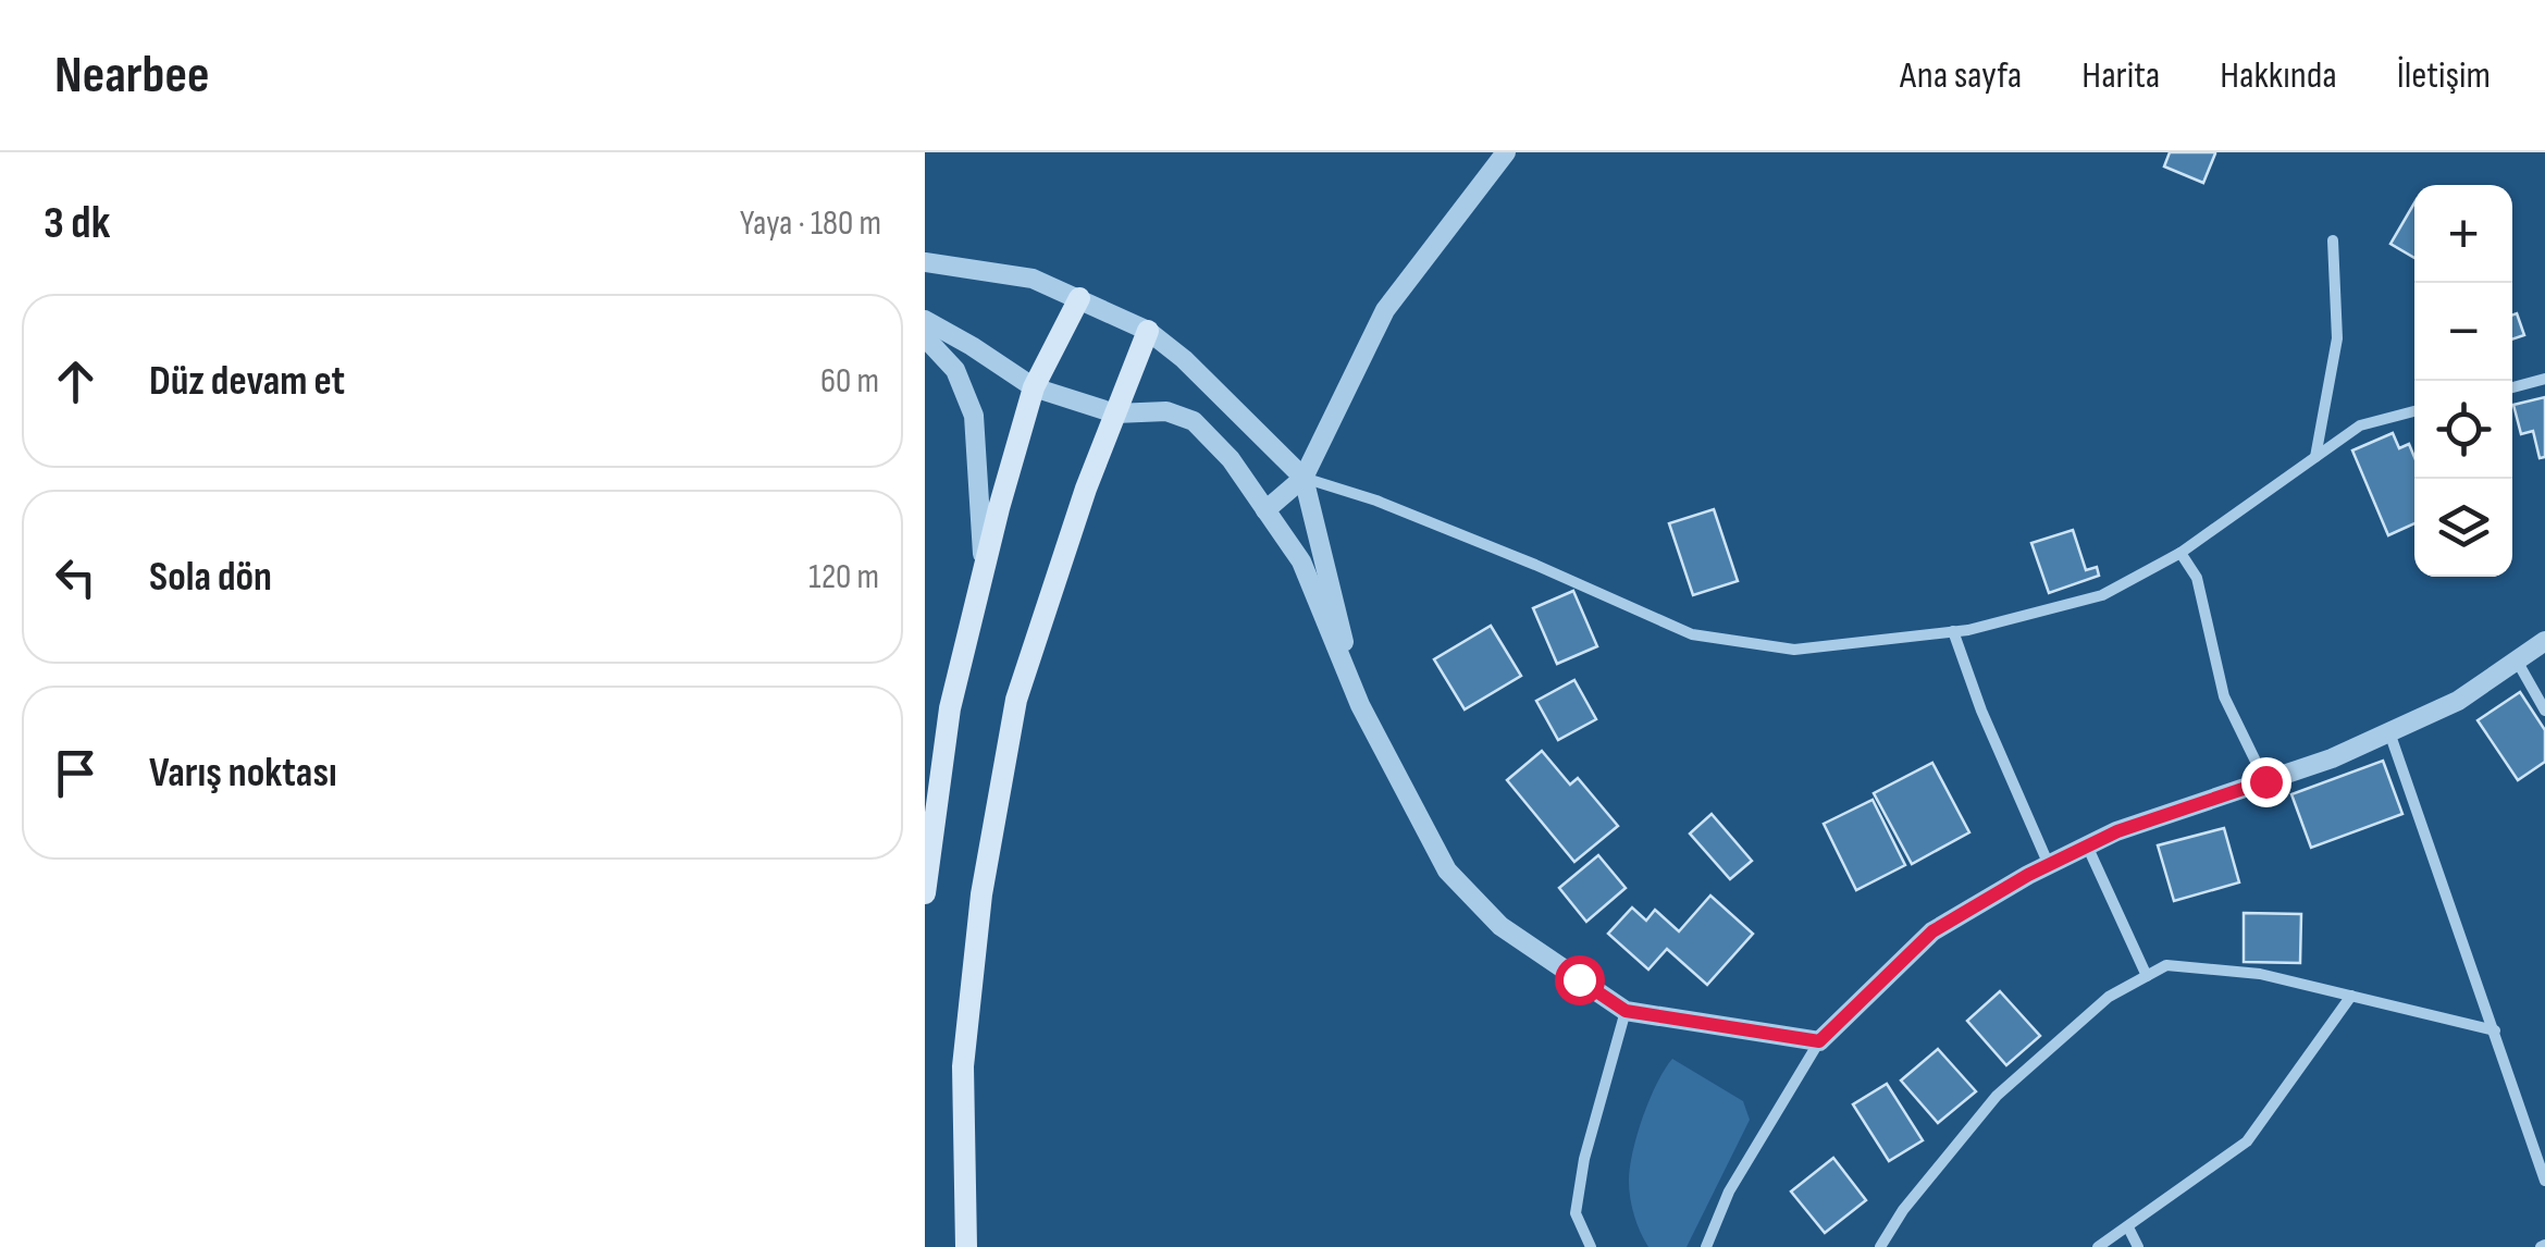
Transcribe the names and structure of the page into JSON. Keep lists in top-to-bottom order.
{
  "page": {
    "header": "Nearbee",
    "nav": [
      "Ana sayfa",
      "Harita",
      "Hakkında",
      "İletişim"
    ],
    "heading": ["3 dk", "Yaya · 180 m"],
    "map_buttons": ["+", "−"],
    "list": [
      ["Düz devam et", "60 m"],
      ["Sola dön", "120 m"],
      "Varış noktası"
    ]
  }
}
